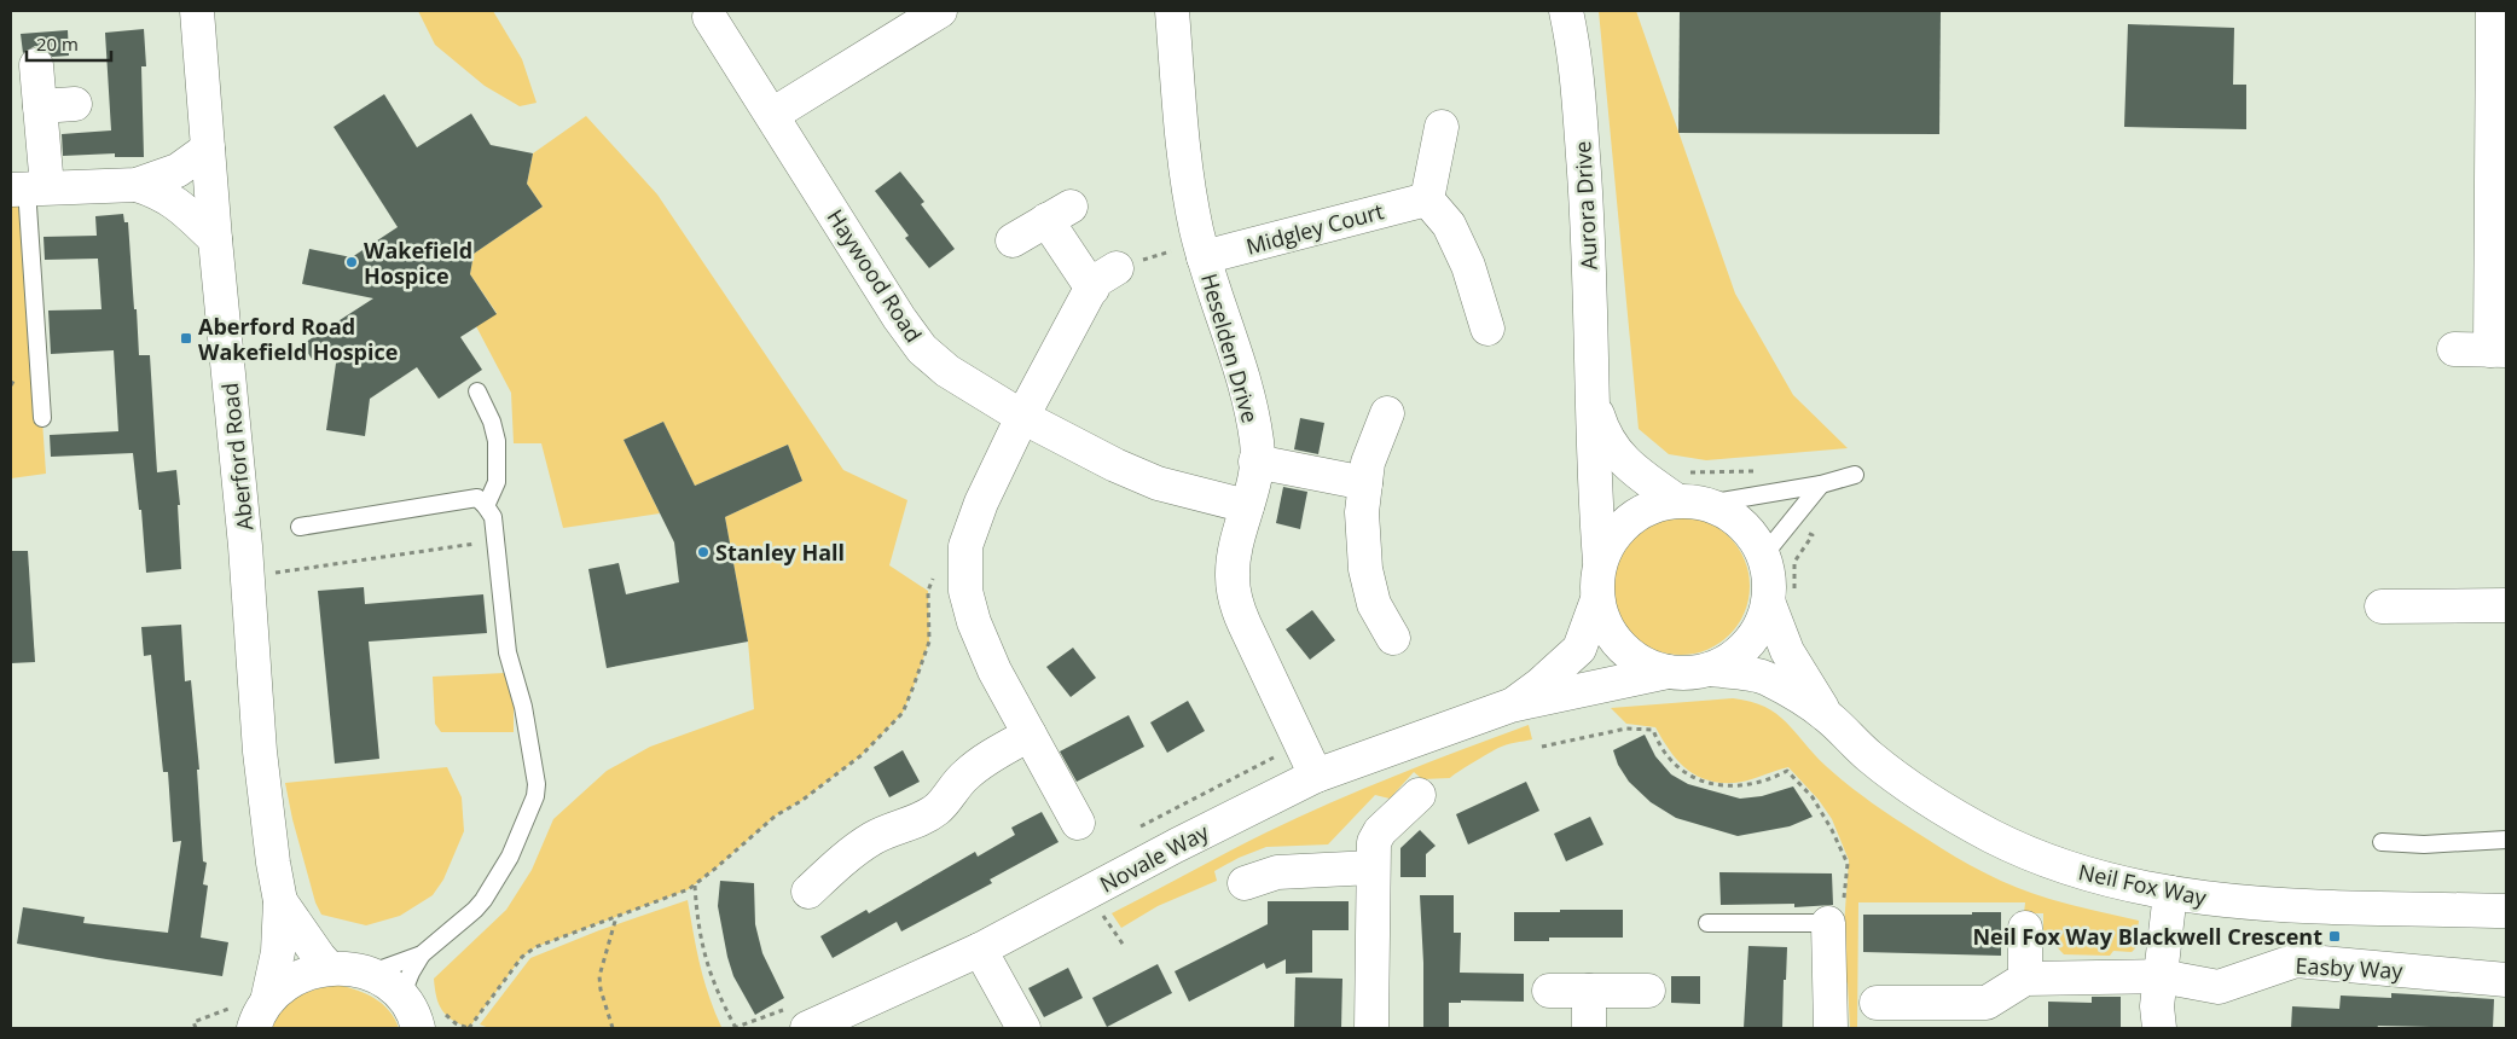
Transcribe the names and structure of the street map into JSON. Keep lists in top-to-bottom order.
{
  "streets": {
    "street": [
      "Aurora Drive",
      "Midgley Court",
      "Haywood Road",
      "Heselden Drive",
      "Aberford Road",
      "Novale Way",
      "Neil Fox Way",
      "Easby Way"
    ]
  },
  "crossings": [
    ["Aurora Drive", "Novale Way"],
    ["Aurora Drive", "Neil Fox Way"],
    ["Midgley Court", "Heselden Drive"],
    ["Haywood Road", "Heselden Drive"],
    ["Heselden Drive", "Novale Way"],
    ["Novale Way", "Neil Fox Way"]
  ],
  "places": {
    "other": ["Wakefield Hospice", "Stanley Hall"],
    "transit": ["Aberford Road Wakefield Hospice", "Neil Fox Way Blackwell Crescent"]
  },
  "scale_bar": "20 m"
}
